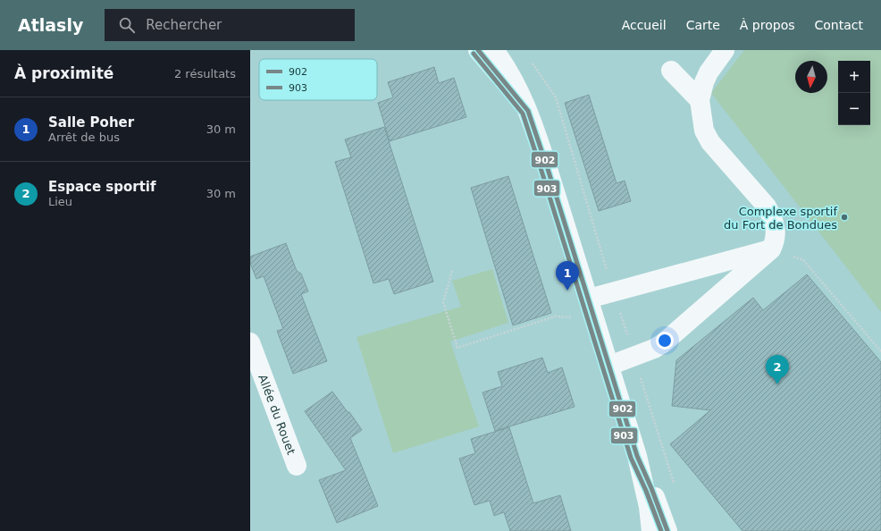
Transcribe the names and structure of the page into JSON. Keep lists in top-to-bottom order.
{
  "streets": {
    "street": ["Allée du Rouet"]
  },
  "places": ["Complexe sportif du Fort de Bondues"],
  "lines": ["transit line 902", "transit line 903"],
  "legend": ["902", "903"],
  "north": "bottom",
  "page": {
    "header": "Atlasly",
    "search": "Rechercher",
    "nav": [
      "Accueil",
      "Carte",
      "À propos",
      "Contact"
    ],
    "heading": ["À proximité", "2 résultats"],
    "map_buttons": ["+", "−"],
    "list": [
      {
        "mark": "1",
        "name": "Salle Poher",
        "note": "Arrêt de bus",
        "value": "30 m"
      },
      {
        "mark": "2",
        "name": "Espace sportif",
        "note": "Lieu",
        "value": "30 m"
      }
    ],
    "pins": ["1", "2"]
  }
}
